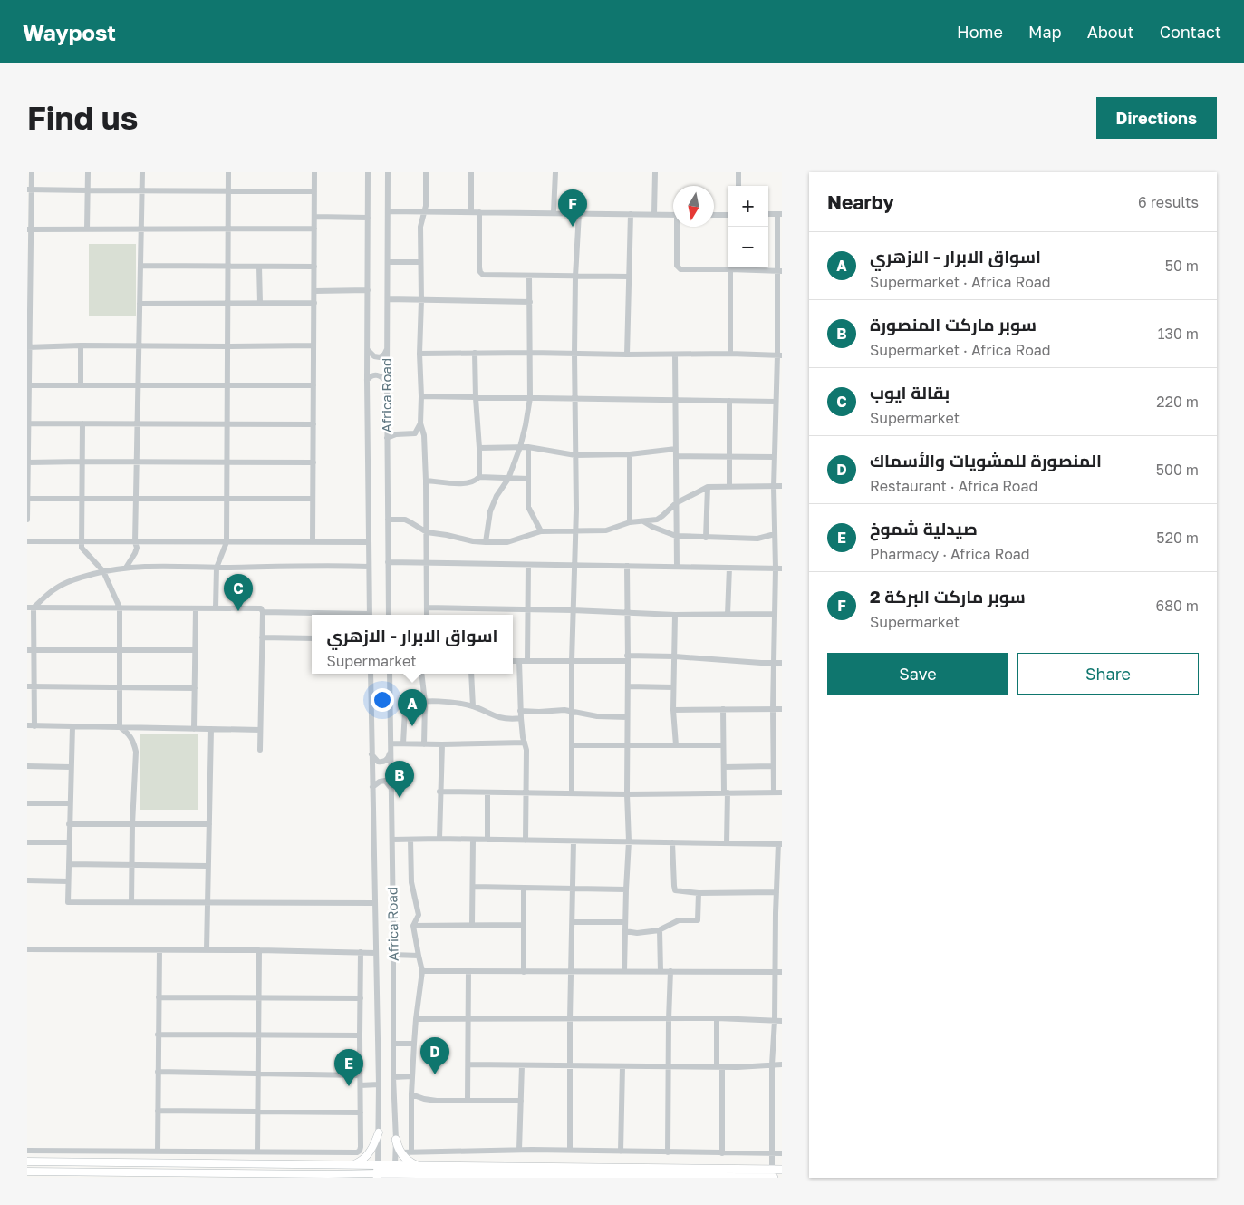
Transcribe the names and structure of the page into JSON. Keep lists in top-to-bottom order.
{
  "streets": {
    "highway": ["Africa Road"]
  },
  "north": "bottom",
  "page": {
    "header": "Waypost",
    "nav": [
      "Home",
      "Map",
      "About",
      "Contact"
    ],
    "buttons": [
      "Directions",
      ["Save", "Share"]
    ],
    "title": "Find us",
    "heading": ["Nearby", "6 results"],
    "map_buttons": ["+", "−"],
    "pins": [
      "F",
      "C",
      "A",
      "B",
      "D",
      "E"
    ],
    "list": [
      {
        "mark": "A",
        "name": "اسواق الابرار - الازهري",
        "note": "Supermarket · Africa Road",
        "value": "50 m"
      },
      {
        "mark": "B",
        "name": "سوبر ماركت المنصورة",
        "note": "Supermarket · Africa Road",
        "value": "130 m"
      },
      {
        "mark": "C",
        "name": "بقالة ايوب",
        "note": "Supermarket",
        "value": "220 m"
      },
      {
        "mark": "D",
        "name": "المنصورة للمشويات والأسماك",
        "note": "Restaurant · Africa Road",
        "value": "500 m"
      },
      {
        "mark": "E",
        "name": "صيدلية شموخ",
        "note": "Pharmacy · Africa Road",
        "value": "520 m"
      },
      {
        "mark": "F",
        "name": "سوبر ماركت البركة 2",
        "note": "Supermarket",
        "value": "680 m"
      }
    ],
    "popup": ["اسواق الابرار - الازهري", "Supermarket"]
  }
}
